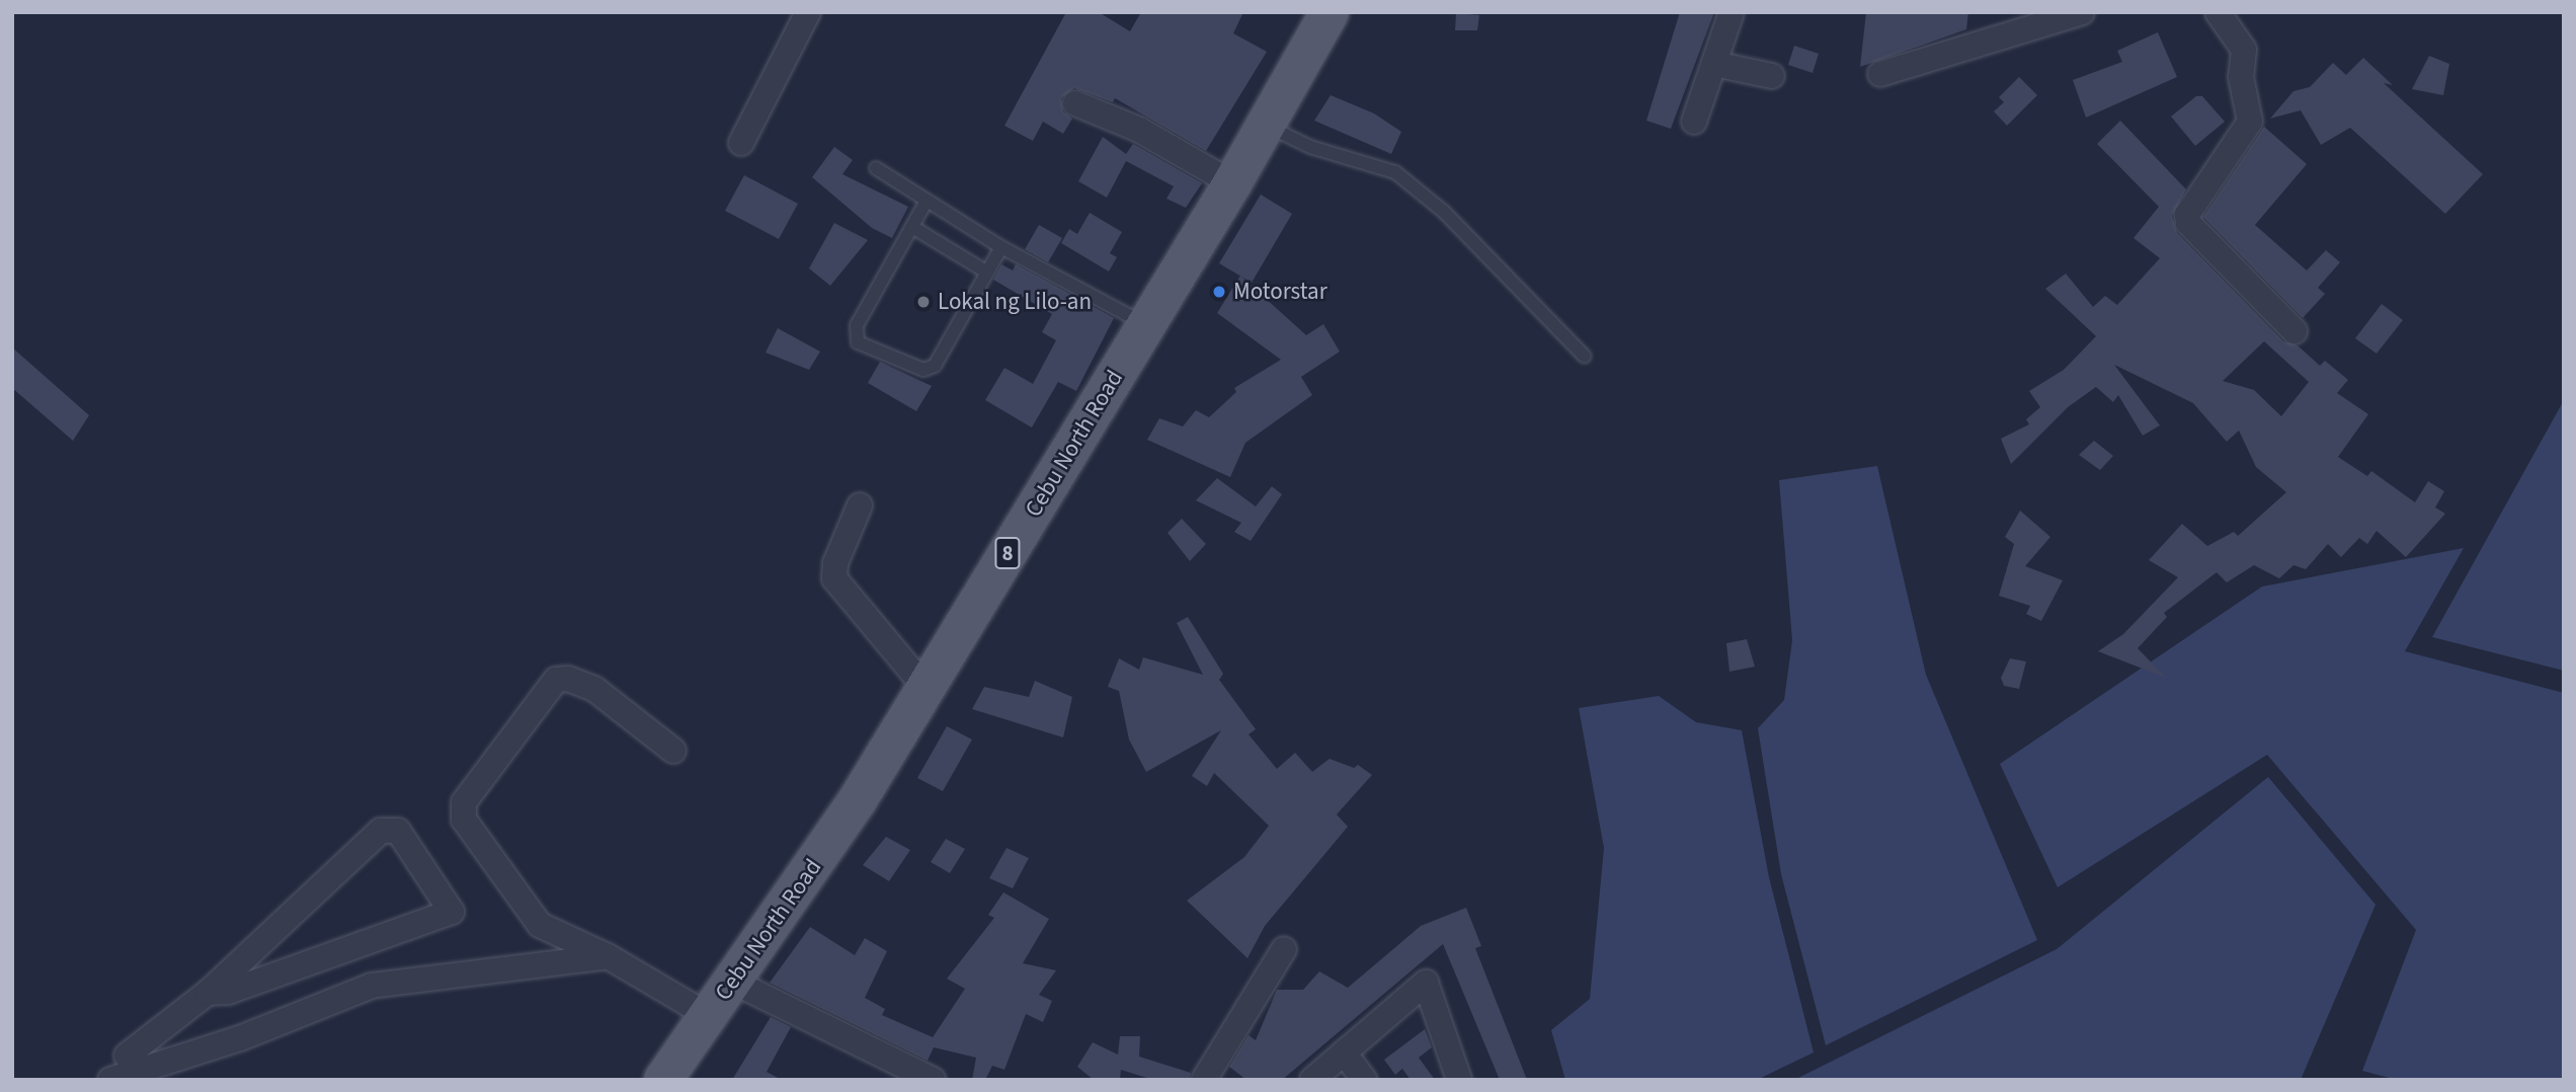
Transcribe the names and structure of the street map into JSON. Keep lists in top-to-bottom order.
{
  "streets": {
    "main road": ["Cebu North Road", "8"]
  },
  "places": ["Motorstar", "Lokal ng Lilo-an"]
}
